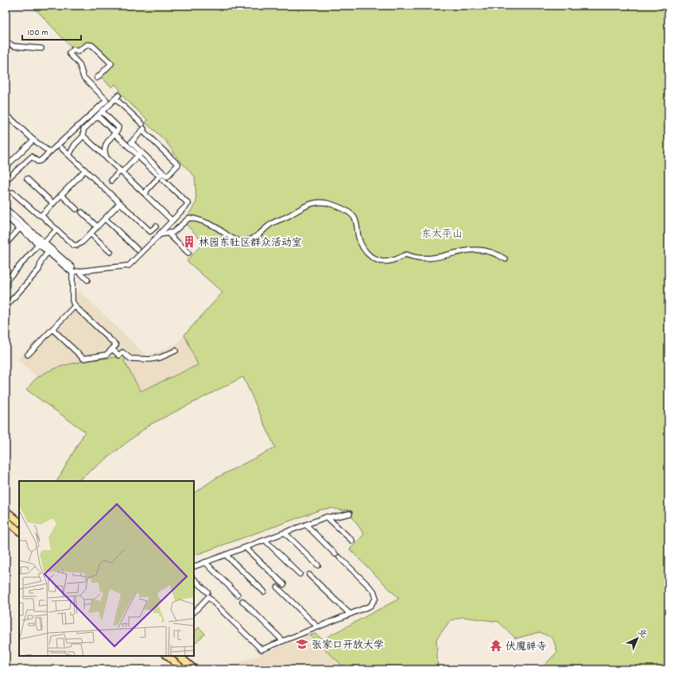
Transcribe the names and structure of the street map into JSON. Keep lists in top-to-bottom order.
{
  "parks": ["东太平山"],
  "places": {
    "building": ["林园东社区群众活动室"],
    "school or university": ["张家口开放大学"],
    "temple": ["伏魔禅寺"]
  },
  "scale_bar": "100 m",
  "north": "top right"
}
